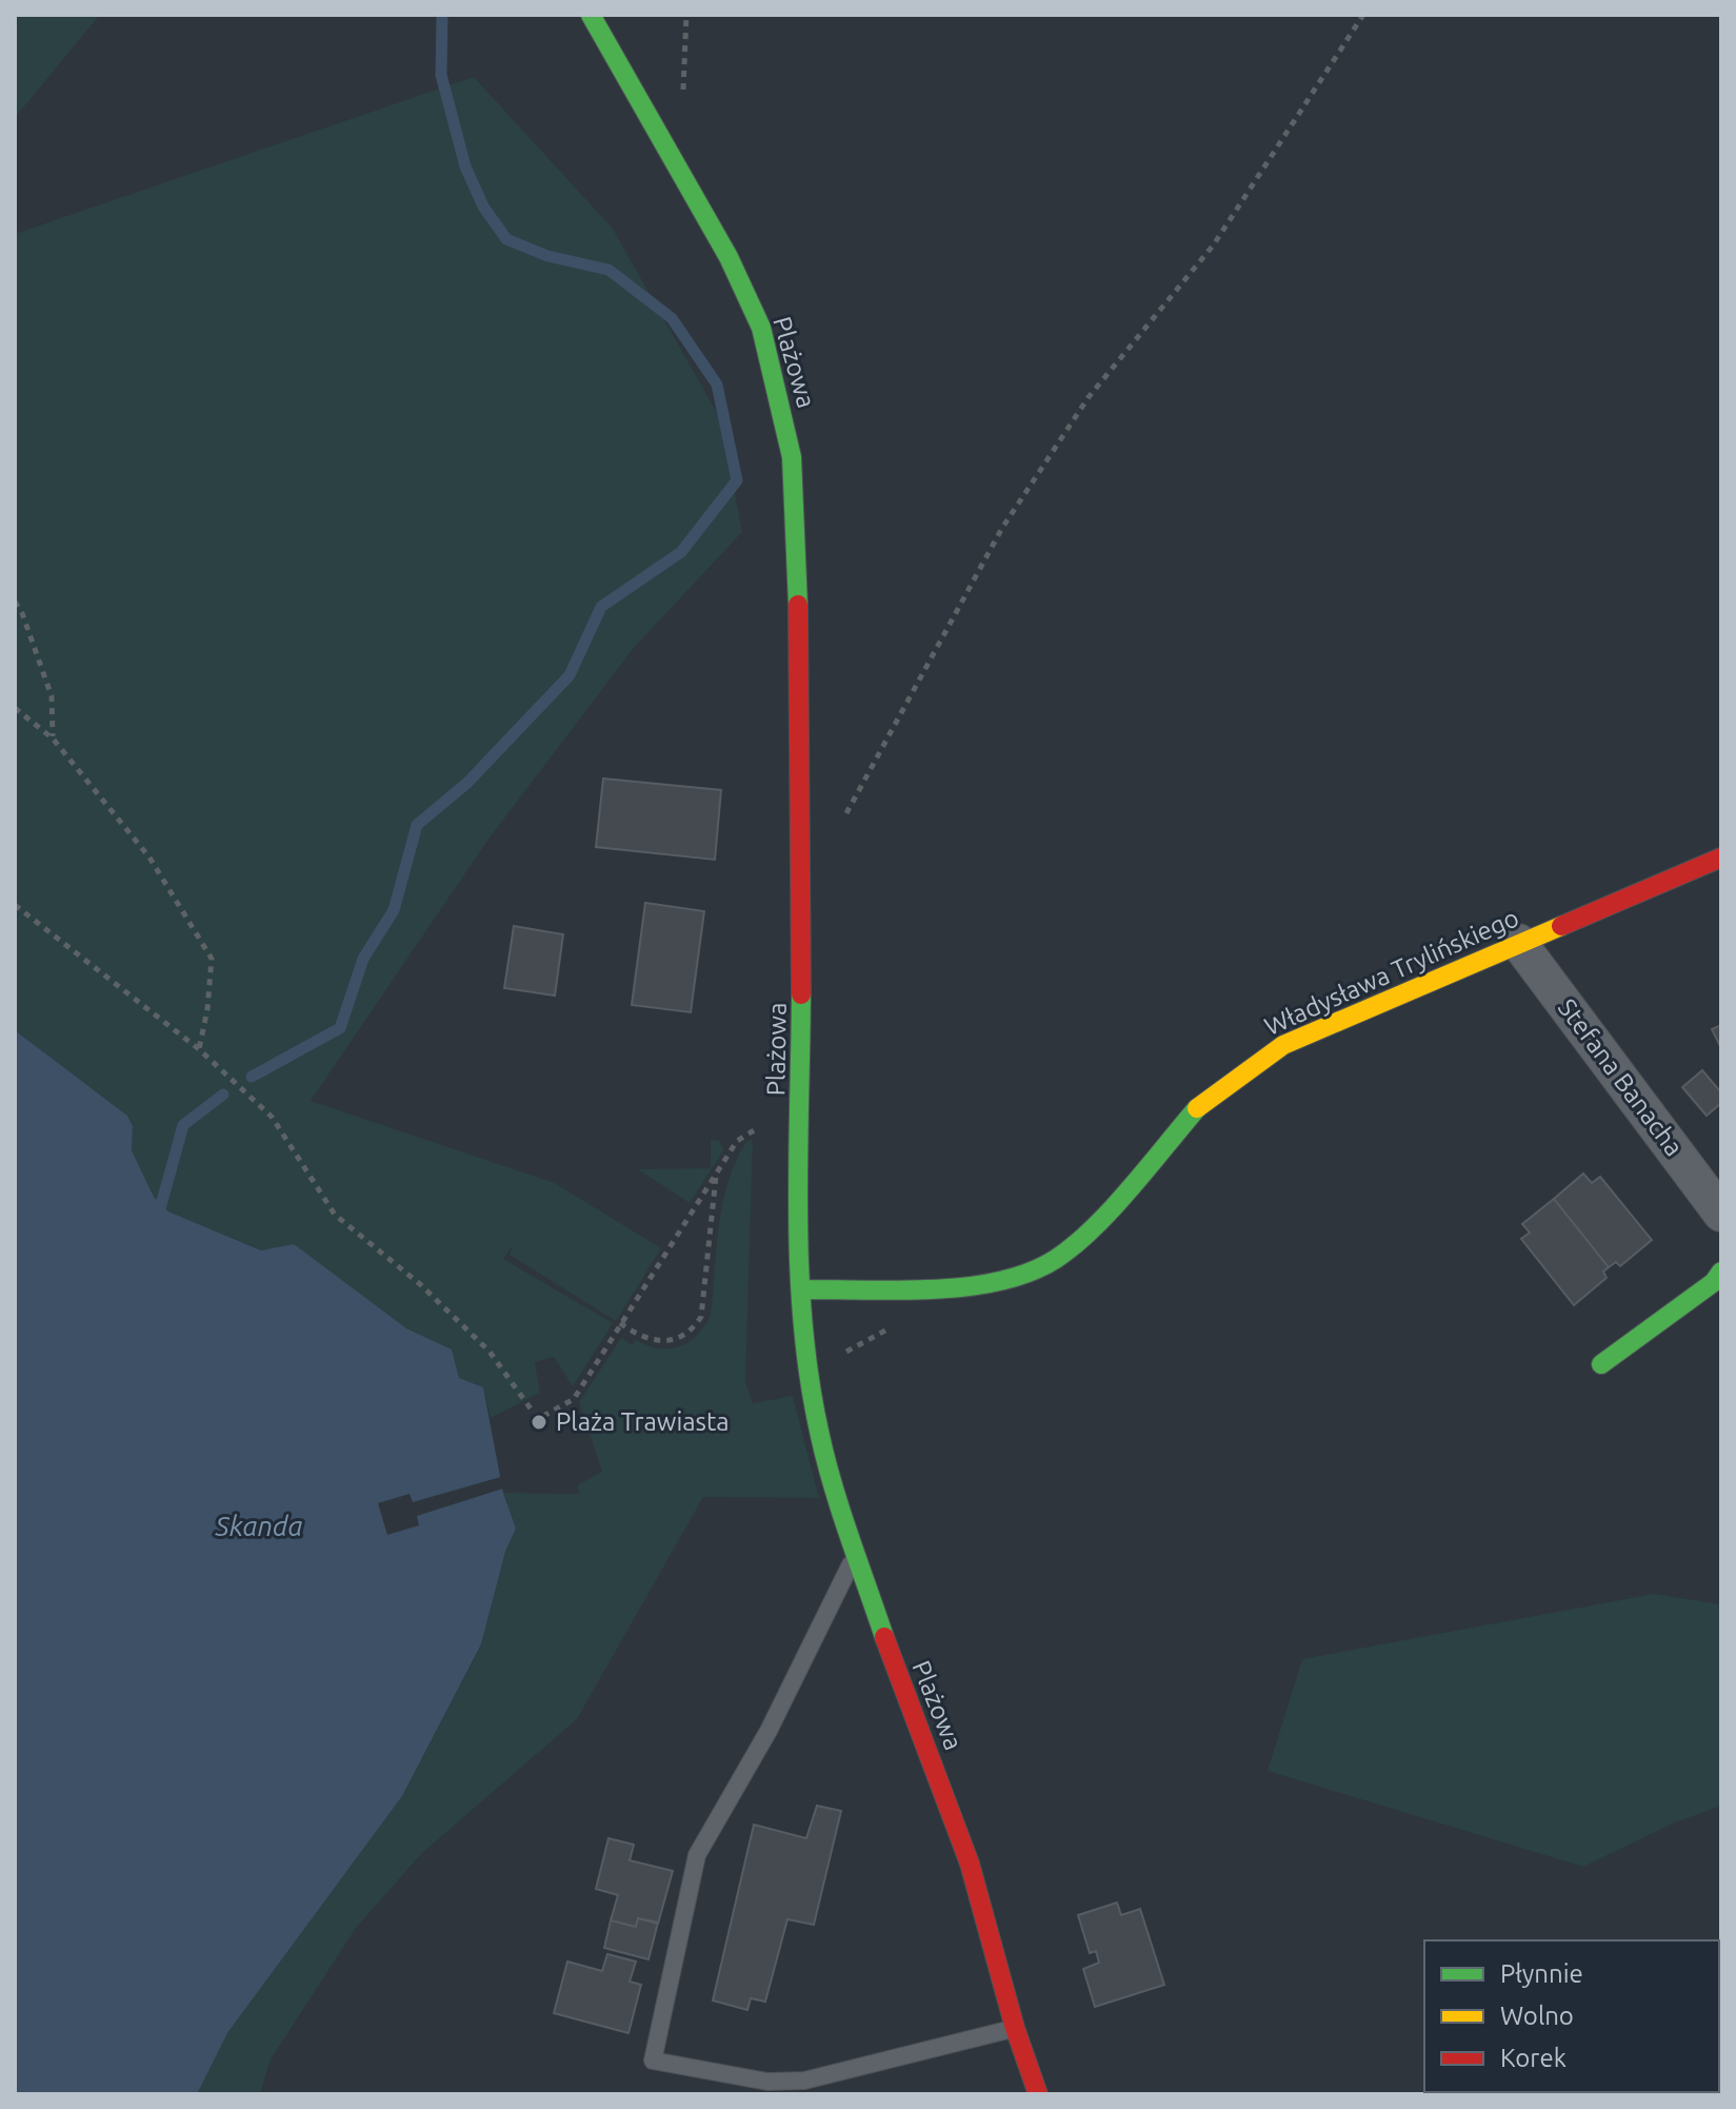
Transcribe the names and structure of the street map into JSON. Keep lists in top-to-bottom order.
{
  "streets": {
    "street": ["Plażowa", "Władysława Trylińskiego", "Stefana Banacha"]
  },
  "crossings": [
    ["Plażowa", "Władysława Trylińskiego"],
    ["Władysława Trylińskiego", "Stefana Banacha"]
  ],
  "water": ["Skanda"],
  "places": ["Plaża Trawiasta"],
  "legend": ["Płynnie", "Wolno", "Korek"]
}
